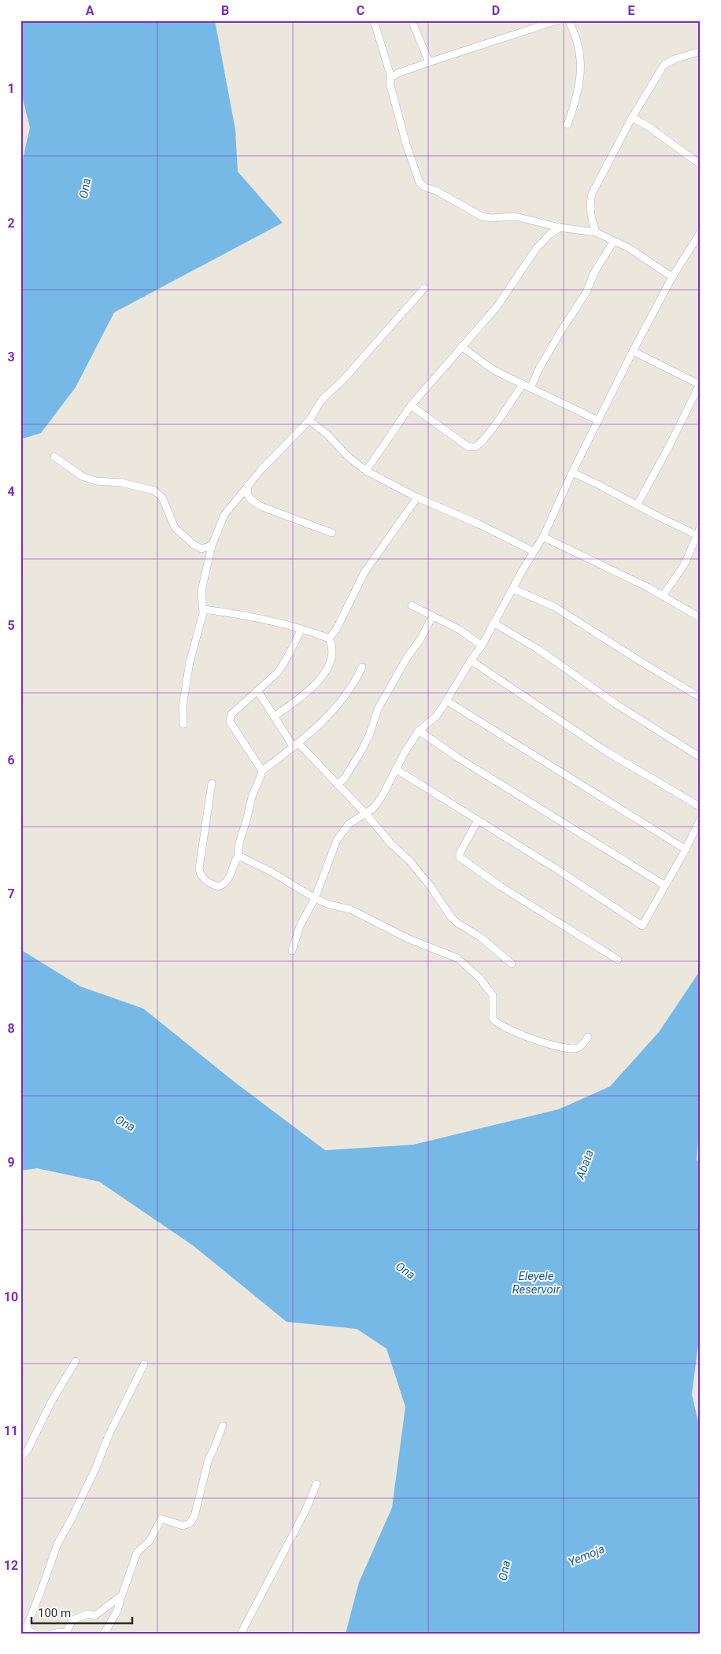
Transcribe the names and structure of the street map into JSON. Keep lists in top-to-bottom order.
{
  "water": [
    "Ona",
    "Abata",
    "Eleyele Reservoir",
    "Yemoja"
  ],
  "scale_bar": "100 m",
  "grid": {
    "columns": [
      "A",
      "B",
      "C",
      "D",
      "E"
    ],
    "rows": [
      "1",
      "2",
      "3",
      "4",
      "5",
      "6",
      "7",
      "8",
      "9",
      "10",
      "11",
      "12"
    ]
  }
}
